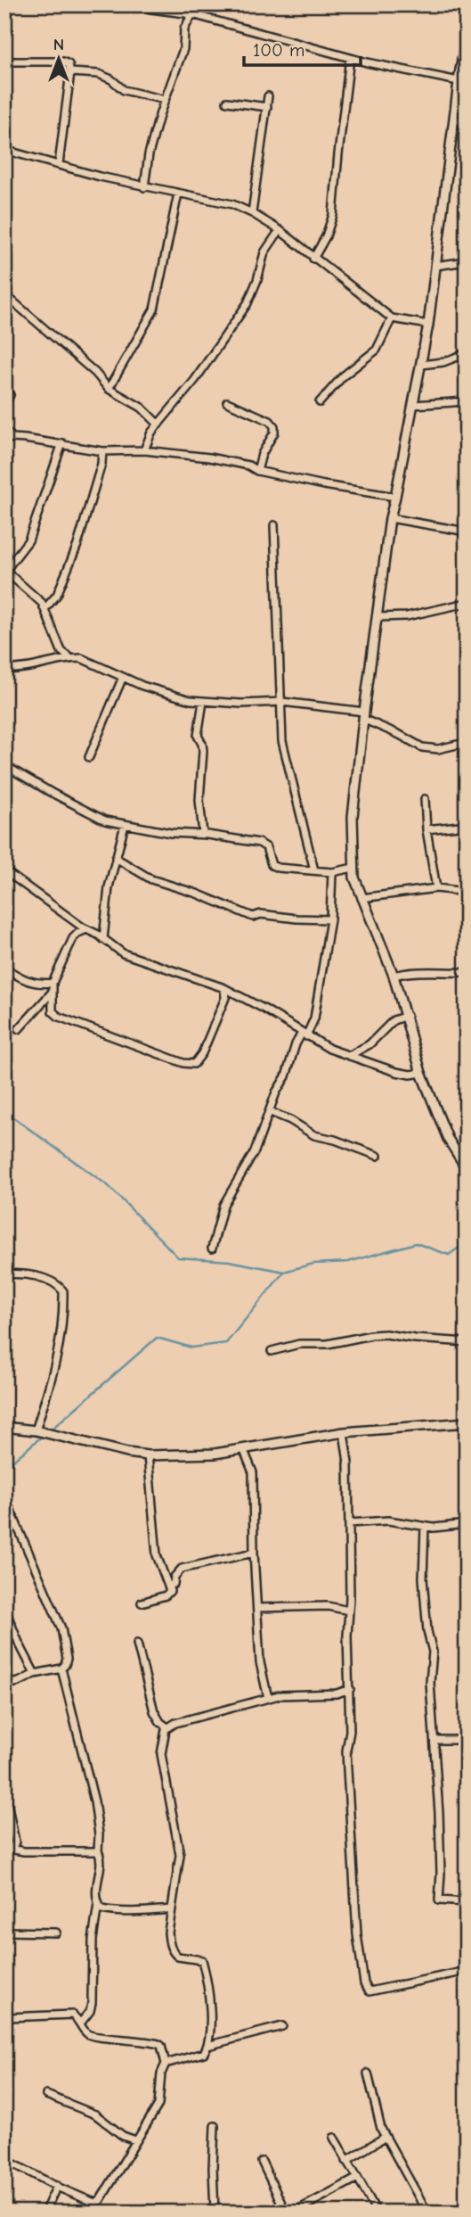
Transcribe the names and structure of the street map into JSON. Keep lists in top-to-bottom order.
{
  "scale_bar": "100 m",
  "north": "top"
}
